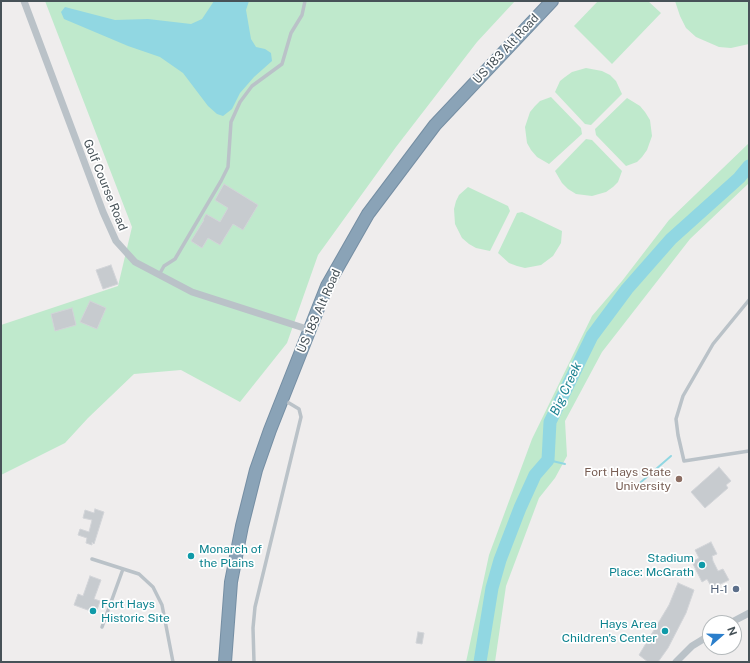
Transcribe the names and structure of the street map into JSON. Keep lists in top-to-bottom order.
{
  "streets": {
    "highway": ["US 183 Alt Road"],
    "street": ["Golf Course Road"]
  },
  "crossings": [
    ["US 183 Alt Road", "Golf Course Road"]
  ],
  "water": ["Big Creek"],
  "places": [
    "Fort Hays State University",
    "Monarch of the Plains",
    "Stadium Place: McGrath",
    "H-1",
    "Fort Hays Historic Site",
    "Hays Area Children's Center"
  ],
  "north": "right"
}
